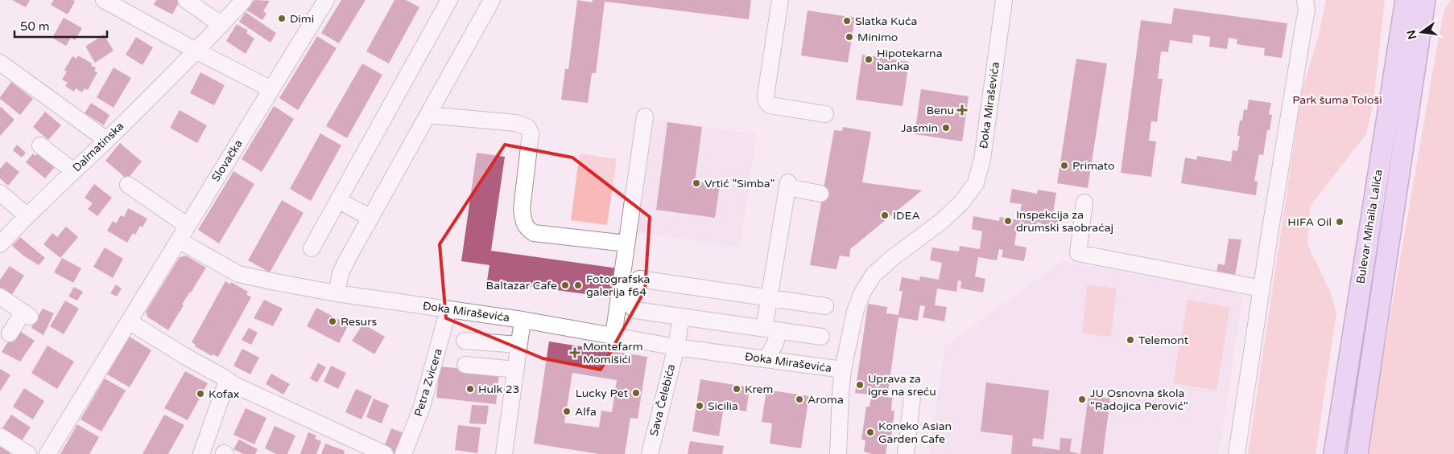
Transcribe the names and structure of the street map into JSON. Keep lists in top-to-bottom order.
{
  "streets": {
    "main road": ["Bulevar Mihaila Lalića"],
    "street": [
      "Đoka Miraševića",
      "Dalmatinska",
      "Slovačka",
      "Petra Zvicera",
      "Sava Čelebića"
    ]
  },
  "crossings": [
    ["Đoka Miraševića", "Slovačka"],
    ["Đoka Miraševića", "Petra Zvicera"],
    ["Đoka Miraševića", "Sava Čelebića"]
  ],
  "parks": ["Park šuma Tološi"],
  "places": {
    "other": [
      "Dimi",
      "Slatka Kuća",
      "Minimo",
      "Hipotekarna banka",
      "Jasmin",
      "Primato",
      "Vrtić \"Simba\"",
      "IDEA",
      "Inspekcija za drumski saobraćaj",
      "HIFA Oil",
      "Baltazar Cafe",
      "Fotografska galerija f64",
      "Resurs",
      "Telemont",
      "Uprava za igre na sreću",
      "Hulk 23",
      "Krem",
      "Lucky Pet",
      "Kofax",
      "Aroma",
      "JU Osnovna škola \"Radojica Perović\"",
      "Sicilia",
      "Alfa",
      "Koneko Asian Garden Cafe"
    ],
    "health": ["Benu", "Montefarm Momišići"]
  },
  "scale_bar": "50 m",
  "north": "left"
}
